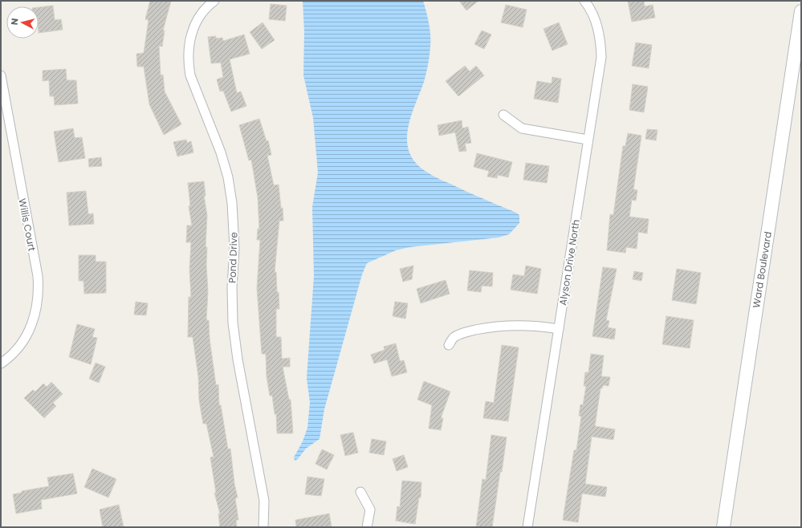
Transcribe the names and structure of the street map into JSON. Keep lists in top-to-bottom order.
{
  "streets": {
    "main road": ["Ward Boulevard"],
    "street": ["Willis Court", "Pond Drive", "Alyson Drive North"]
  },
  "north": "left"
}
